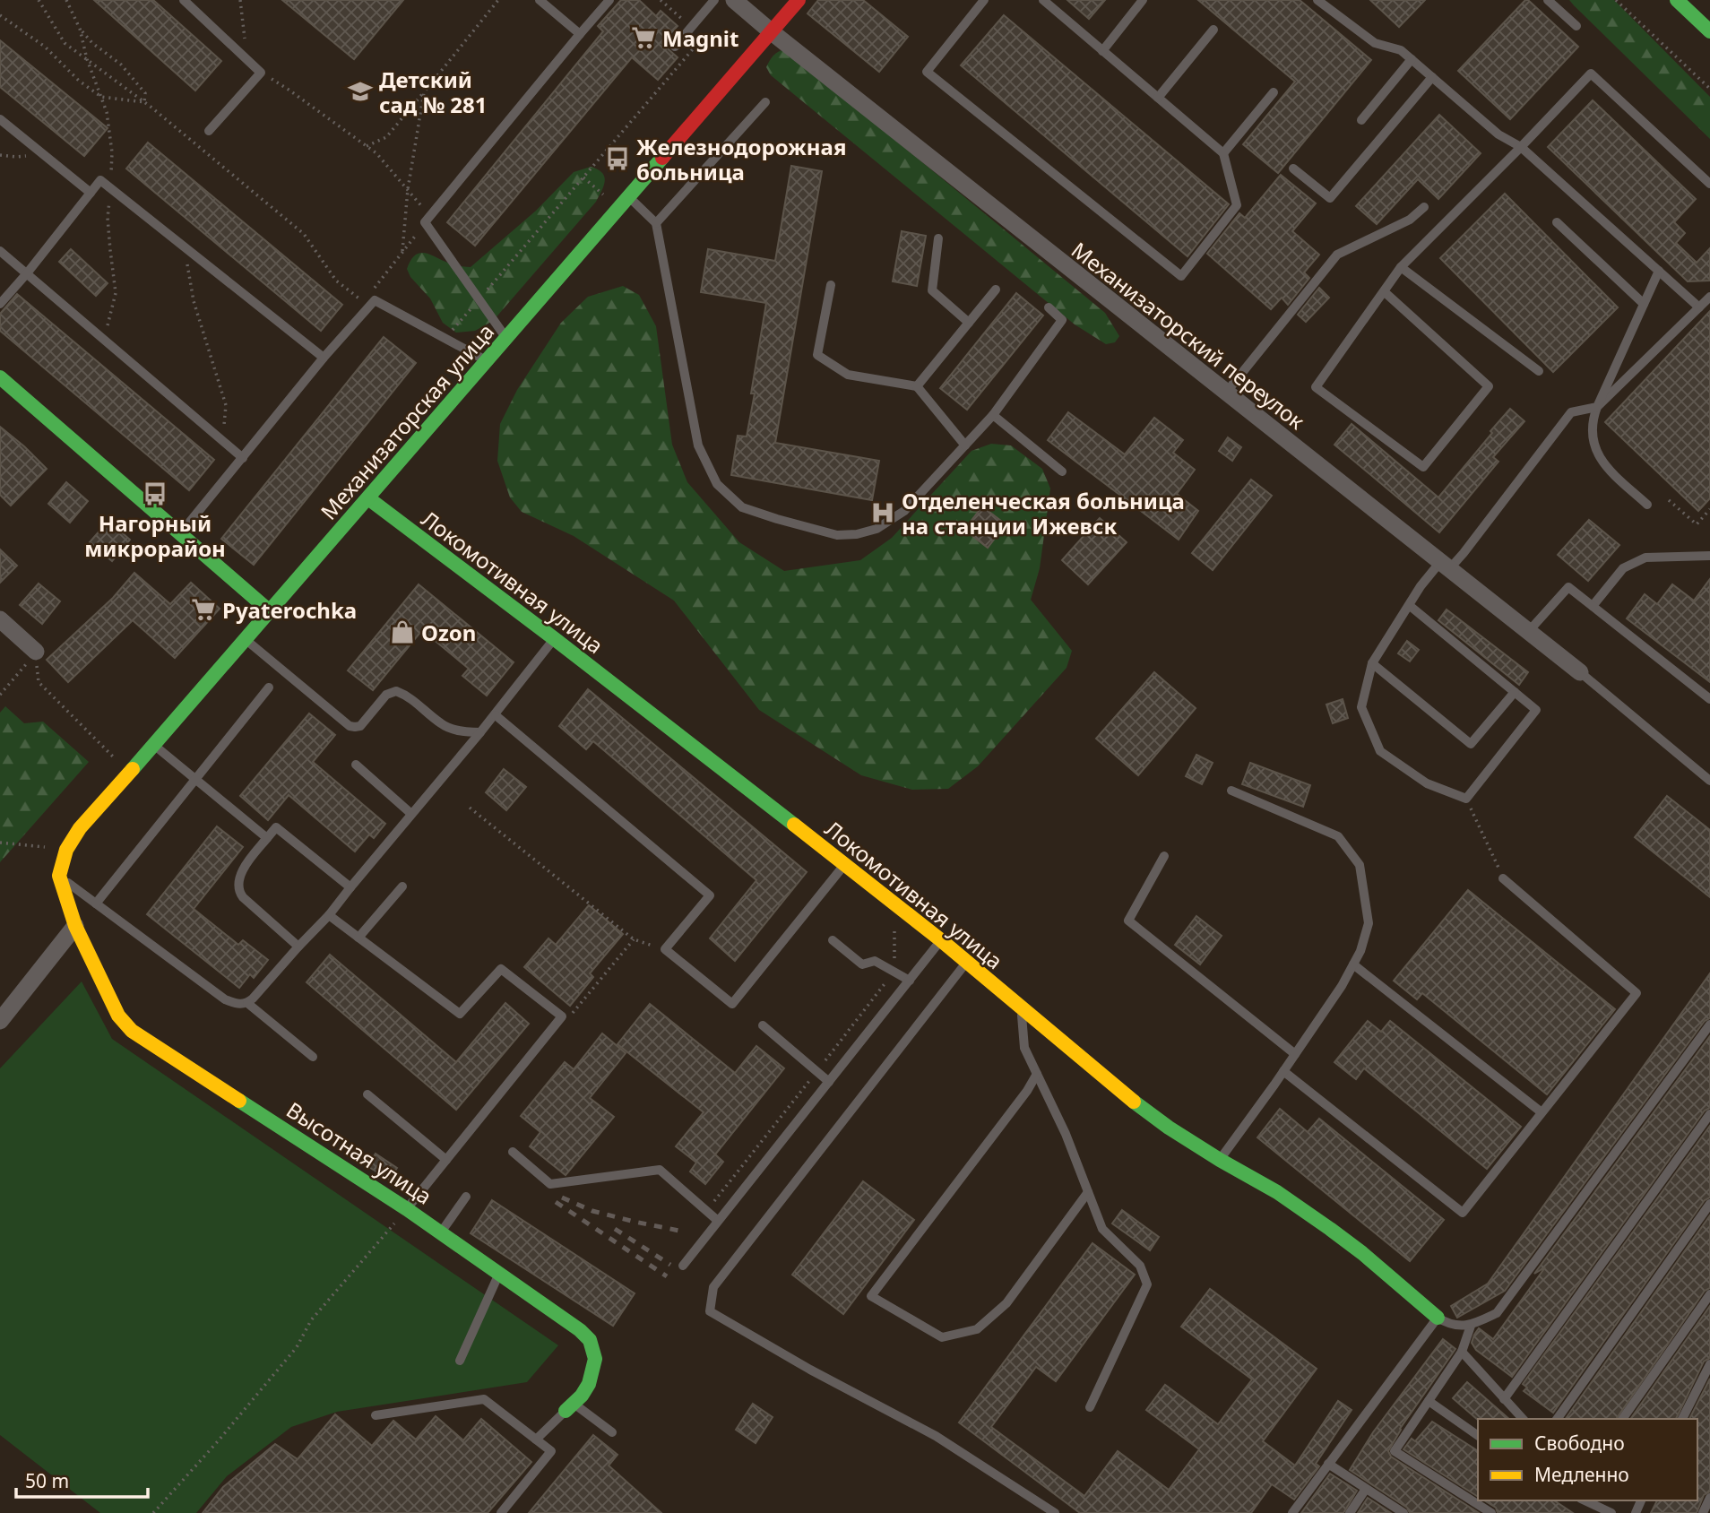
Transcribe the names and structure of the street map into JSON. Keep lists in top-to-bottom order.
{
  "streets": {
    "street": [
      "Механизаторский переулок",
      "Механизаторская улица",
      "Локомотивная улица",
      "Высотная улица"
    ]
  },
  "crossings": [
    ["Механизаторский переулок", "Механизаторская улица"],
    ["Механизаторская улица", "Локомотивная улица"],
    ["Механизаторская улица", "Высотная улица"]
  ],
  "places": {
    "supermarket": ["Magnit", "Pyaterochka"],
    "school or university": ["Детский сад № 281"],
    "bus stop": ["Железнодорожная больница", "Нагорный микрорайон"],
    "hospital": ["Отделенческая больница на станции Ижевск"],
    "shop": ["Ozon"]
  },
  "legend": ["Свободно", "Медленно"],
  "scale_bar": "50 m"
}
